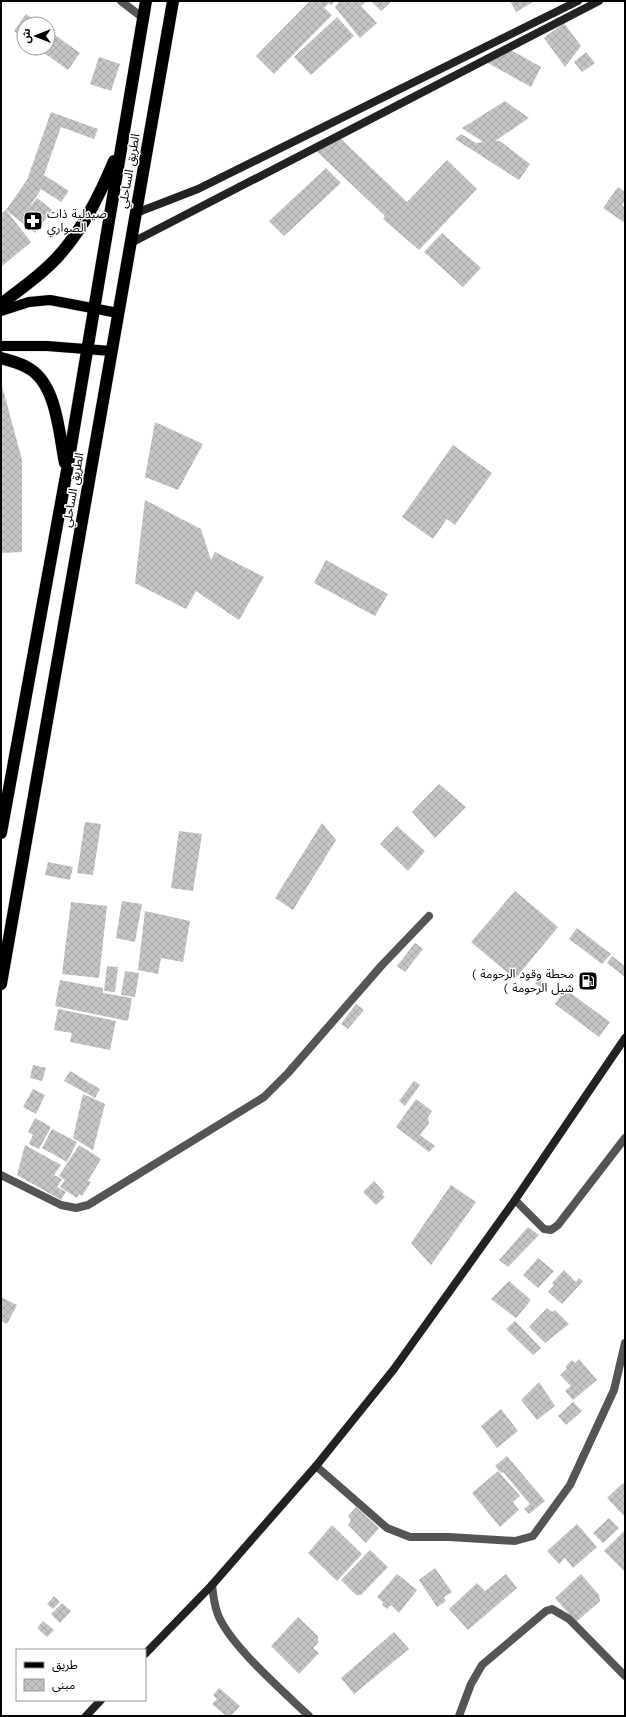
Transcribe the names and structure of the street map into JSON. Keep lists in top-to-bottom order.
{
  "streets": {
    "highway": ["الطريق الساحلي"]
  },
  "places": {
    "pharmacy": ["صيدلية ذات الصواري"],
    "fuel station": ["( محطة وقود الرحومة ( شيل الرحومة"]
  },
  "legend": ["طريق", "مبنى"],
  "north": "left"
}
